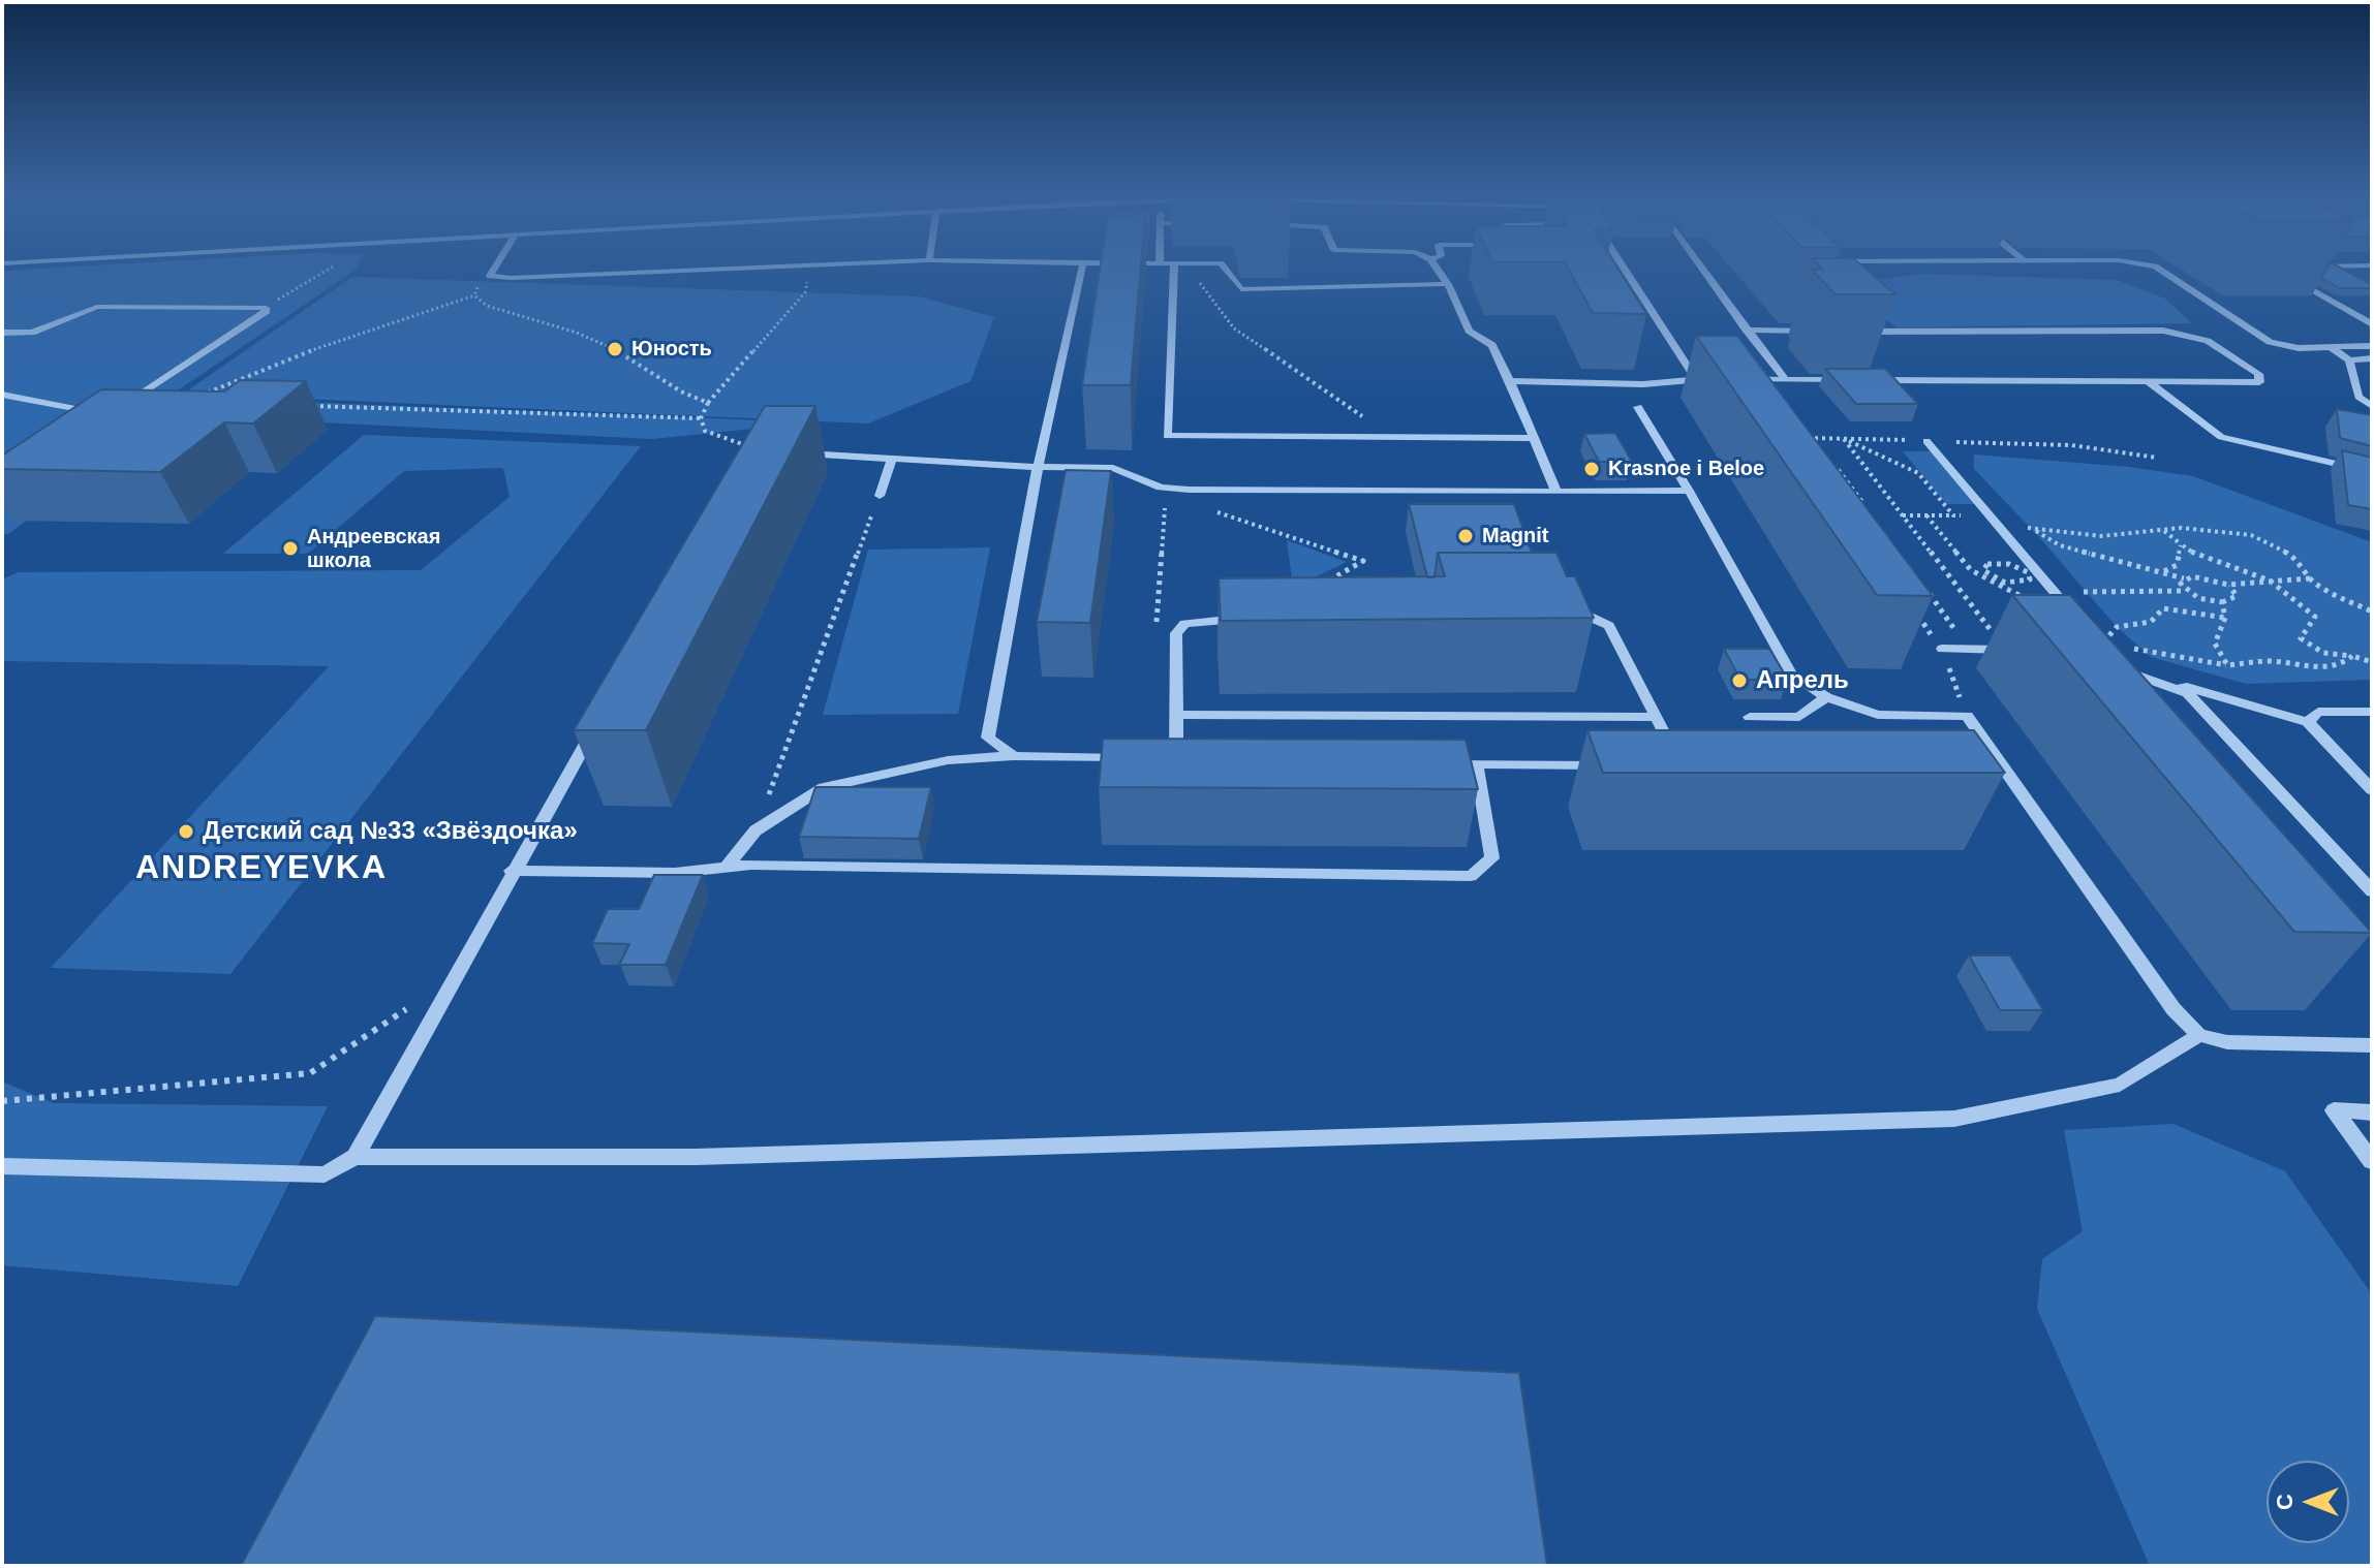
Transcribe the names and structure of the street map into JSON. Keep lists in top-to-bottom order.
{
  "districts": ["ANDREYEVKA"],
  "places": [
    "Юность",
    "Krasnoe i Beloe",
    "Magnit",
    "Андреевская школа",
    "Апрель",
    "Детский сад №33 «Звёздочка»"
  ],
  "north": "left"
}
